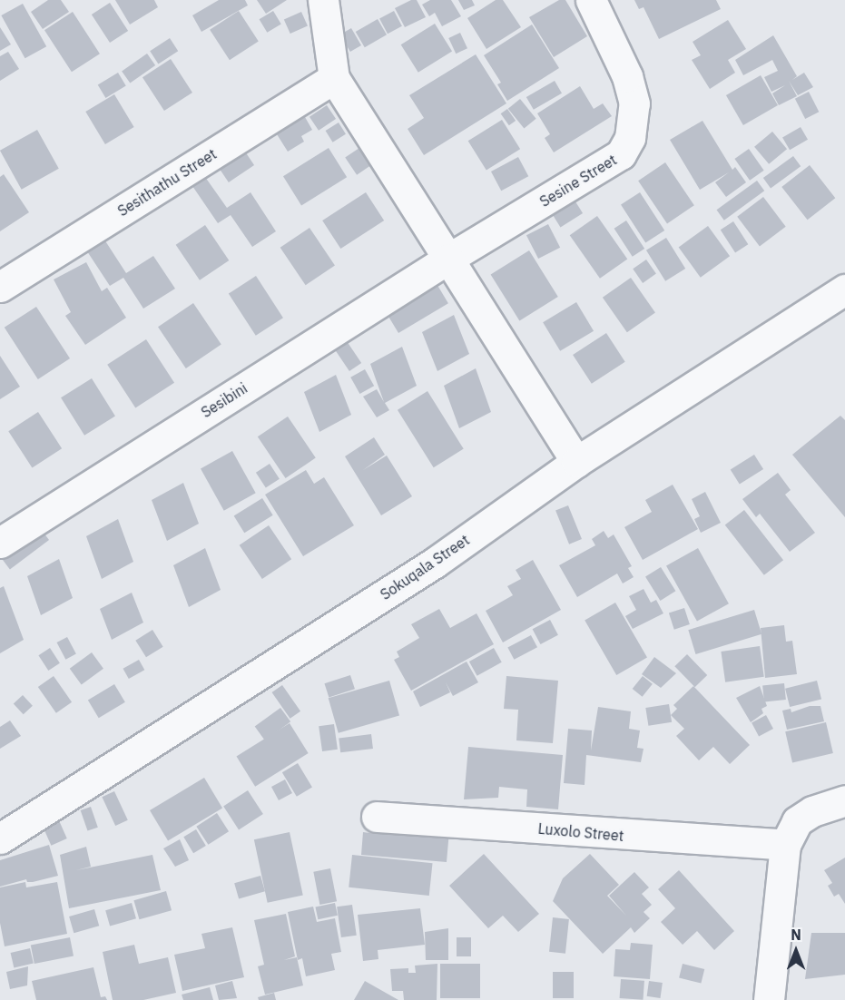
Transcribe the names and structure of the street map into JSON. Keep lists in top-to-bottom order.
{
  "streets": {
    "street": [
      "Sesine Street",
      "Sesithathu Street",
      "Sesibini",
      "Sokuqala Street",
      "Luxolo Street"
    ]
  },
  "crossings": [
    ["Sesine Street", "Sesibini"]
  ],
  "north": "top"
}
